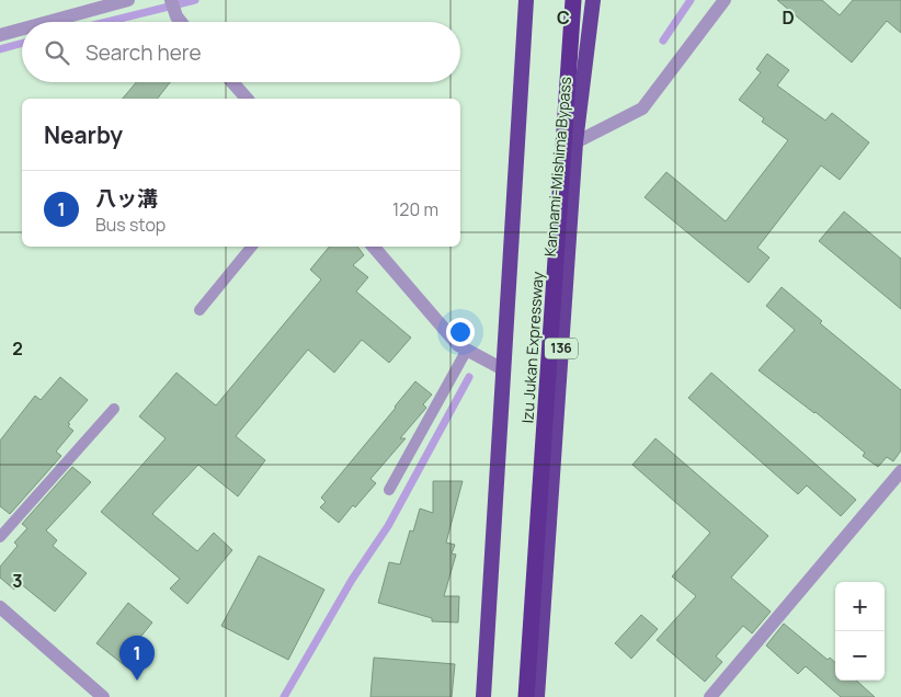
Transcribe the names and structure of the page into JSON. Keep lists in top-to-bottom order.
{
  "streets": {
    "highway": ["Kannami-Mishima Bypass", "Izu Jukan Expressway", "136"]
  },
  "page": {
    "search": "Search here",
    "heading": "Nearby",
    "list": [
      {
        "mark": "1",
        "name": "八ッ溝",
        "note": "Bus stop",
        "value": "120 m"
      }
    ],
    "map_buttons": ["+", "−"],
    "pins": "1"
  },
  "grid": {
    "columns": ["C", "D"],
    "rows": ["2", "3"]
  }
}
